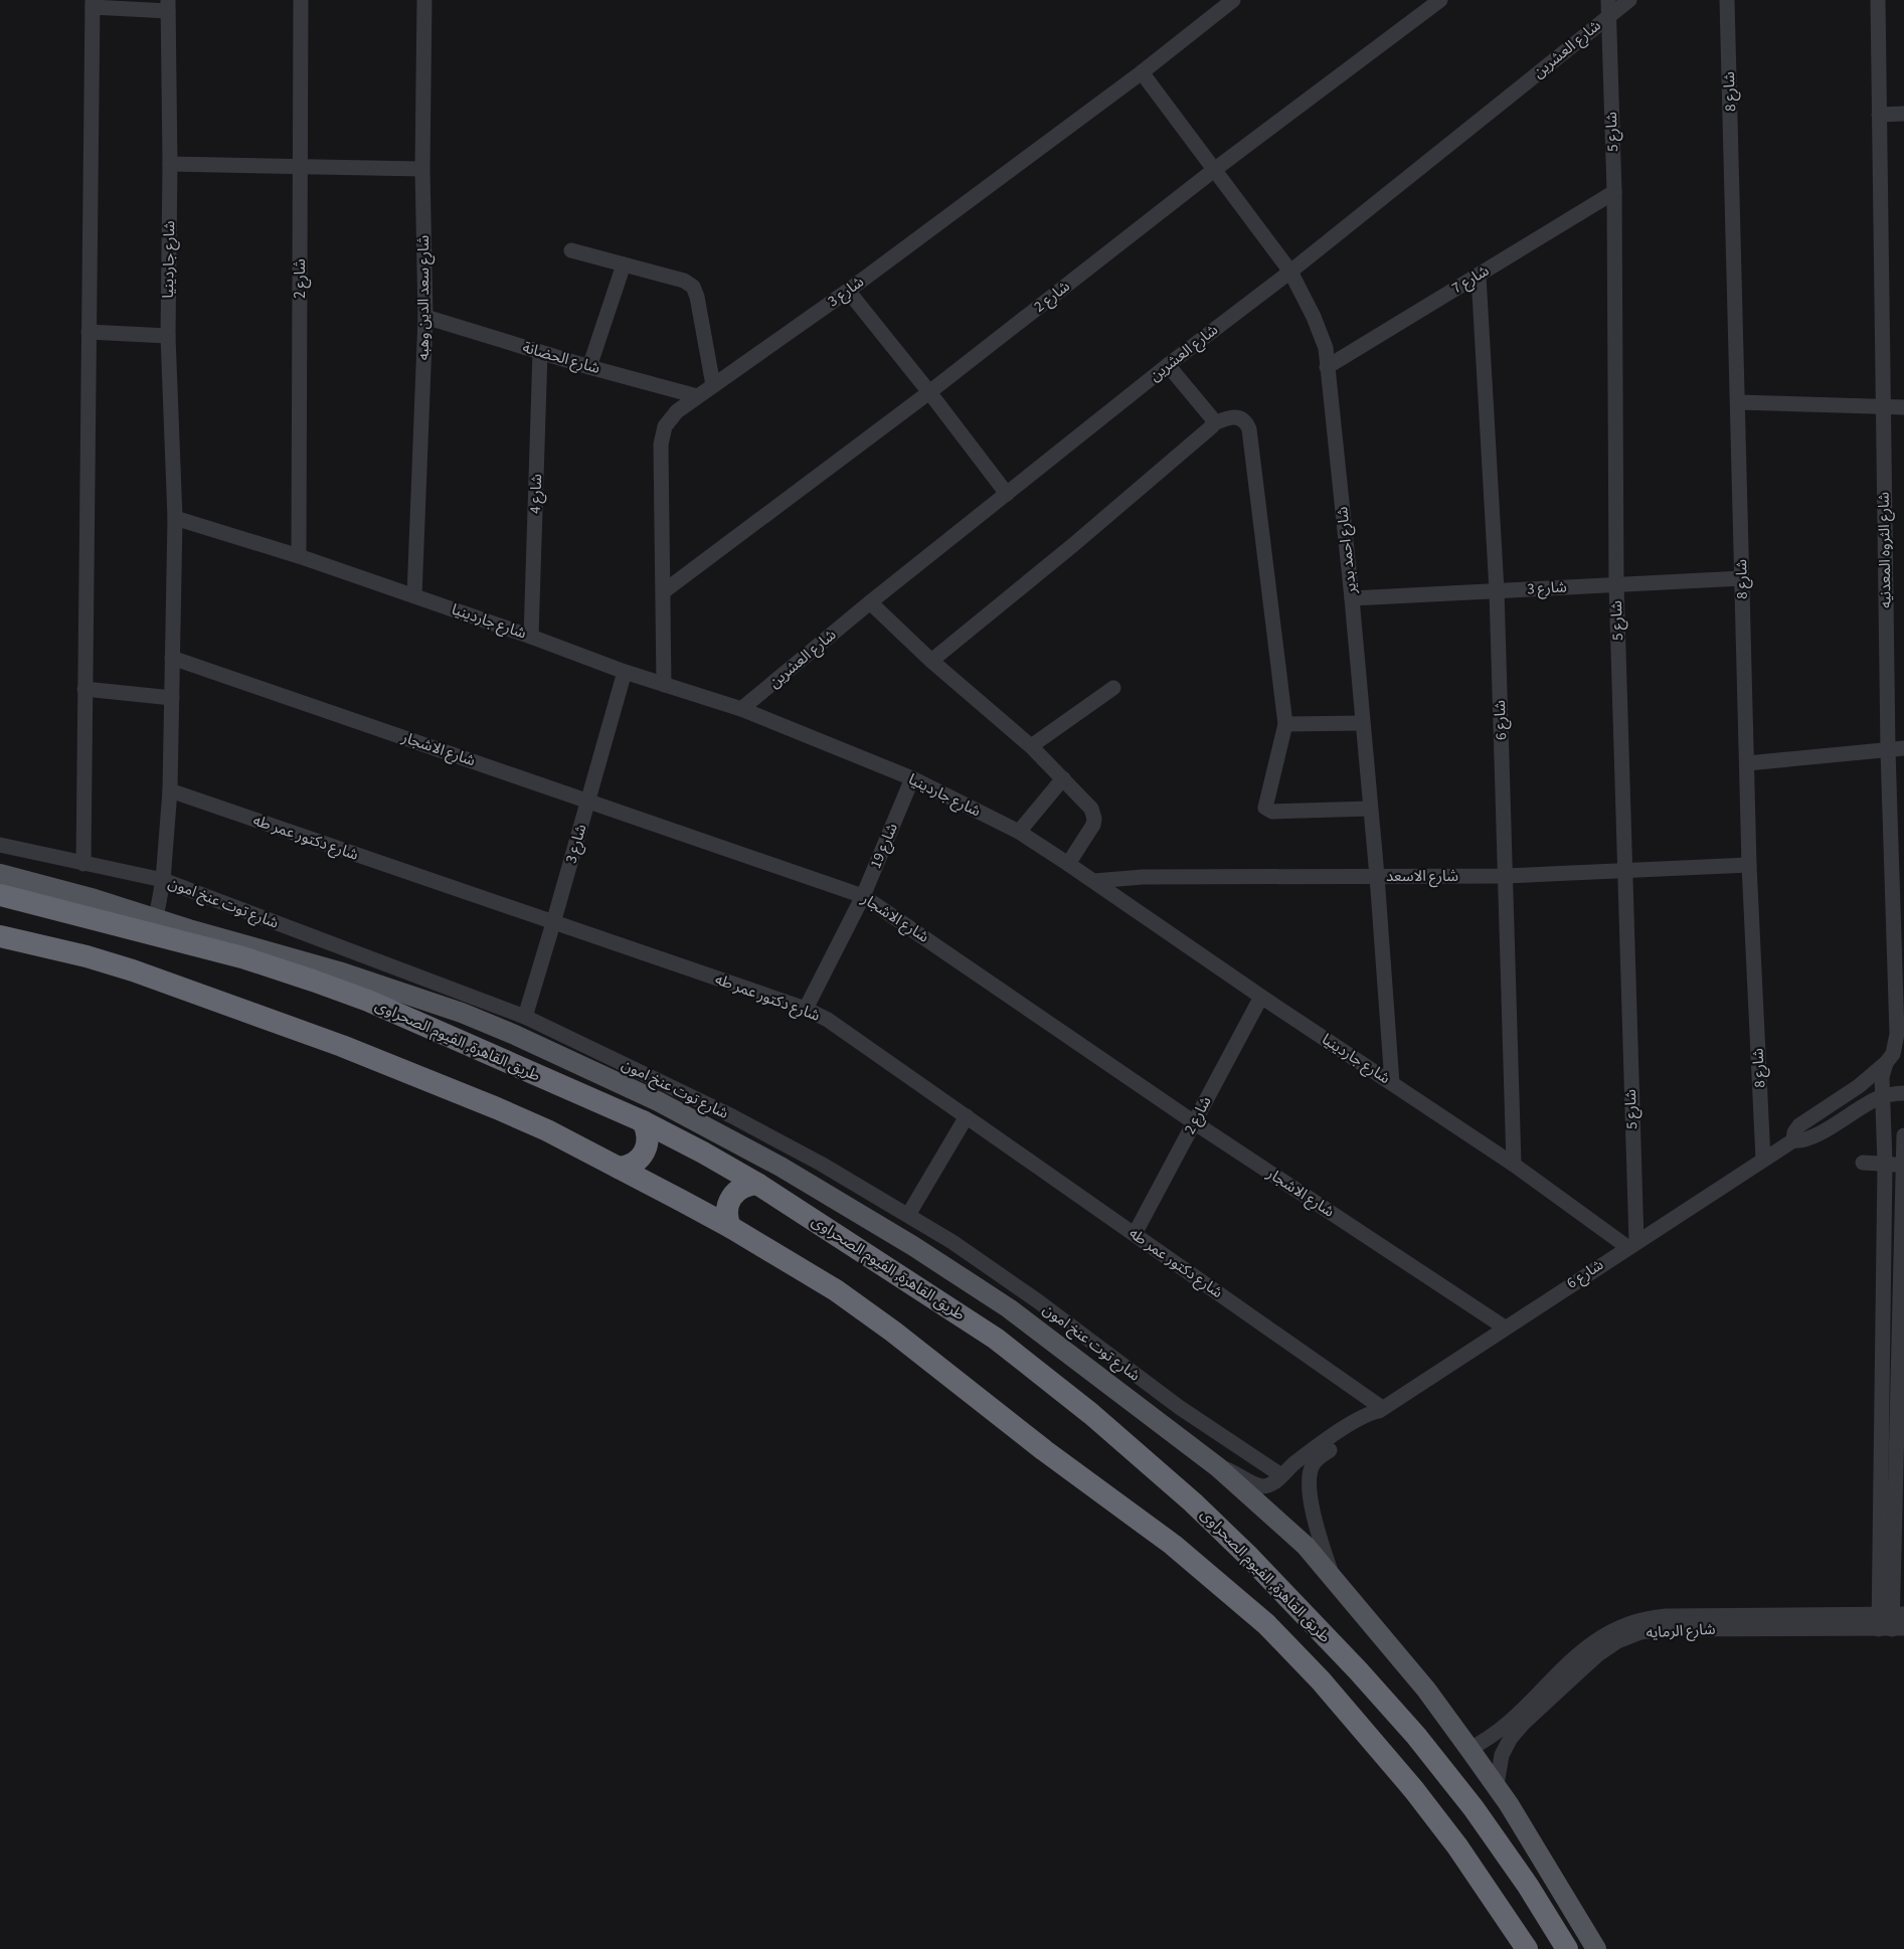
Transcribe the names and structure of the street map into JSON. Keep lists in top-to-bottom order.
{
  "streets": {
    "highway": ["طريق القاهرة, الفيوم الصحراوى"],
    "street": [
      "شارع العشرين",
      "شارع 8",
      "شارع 5",
      "شارع جاردينيا",
      "شارع 2",
      "شارع 7",
      "شارع 3",
      "شارع سعد الدين وهبه",
      "شارع الحضانة",
      "شارع 4",
      "شارع احمد بدير",
      "شارع الثروه المعدنيه",
      "شارع 6",
      "شارع الاشجار",
      "شارع دكتور عمر طه",
      "شارع 19",
      "شارع الاسعد",
      "شارع توت عنخ امون",
      "شارع الرمايه"
    ]
  },
  "crossings": [
    ["شارع العشرين", "شارع 5"],
    ["شارع العشرين", "شارع جاردينيا"],
    ["شارع العشرين", "شارع احمد بدير"],
    ["شارع 8", "شارع 3"],
    ["شارع 8", "شارع 6"],
    ["شارع 8", "شارع الاسعد"],
    ["شارع 5", "شارع جاردينيا"],
    ["شارع 5", "شارع 7"],
    ["شارع 5", "شارع 3"],
    ["شارع 5", "شارع 6"],
    ["شارع 5", "شارع الاسعد"],
    ["شارع جاردينيا", "شارع 2"],
    ["شارع جاردينيا", "شارع 3"],
    ["شارع جاردينيا", "شارع سعد الدين وهبه"],
    ["شارع جاردينيا", "شارع 4"],
    ["شارع جاردينيا", "شارع احمد بدير"],
    ["شارع جاردينيا", "شارع 6"],
    ["شارع جاردينيا", "شارع الاشجار"],
    ["شارع جاردينيا", "شارع دكتور عمر طه"],
    ["شارع جاردينيا", "شارع 19"],
    ["شارع جاردينيا", "شارع الاسعد"],
    ["شارع جاردينيا", "شارع توت عنخ امون"],
    ["شارع 2", "شارع 3"],
    ["شارع 2", "شارع احمد بدير"],
    ["شارع 2", "شارع الاشجار"],
    ["شارع 2", "شارع دكتور عمر طه"],
    ["شارع 7", "شارع احمد بدير"],
    ["شارع 7", "شارع 6"],
    ["شارع 3", "شارع الحضانة"],
    ["شارع 3", "شارع احمد بدير"],
    ["شارع 3", "شارع 6"],
    ["شارع 3", "شارع الاشجار"],
    ["شارع 3", "شارع دكتور عمر طه"],
    ["شارع 3", "شارع توت عنخ امون"],
    ["شارع سعد الدين وهبه", "شارع الحضانة"],
    ["شارع الحضانة", "شارع 4"],
    ["شارع احمد بدير", "شارع الاسعد"],
    ["شارع الثروه المعدنيه", "شارع 6"],
    ["شارع الثروه المعدنيه", "شارع الرمايه"],
    ["شارع 6", "شارع الاشجار"],
    ["شارع 6", "شارع دكتور عمر طه"],
    ["شارع 6", "شارع الاسعد"],
    ["شارع 6", "شارع توت عنخ امون"],
    ["شارع الاشجار", "شارع 19"],
    ["شارع دكتور عمر طه", "شارع 19"]
  ]
}
